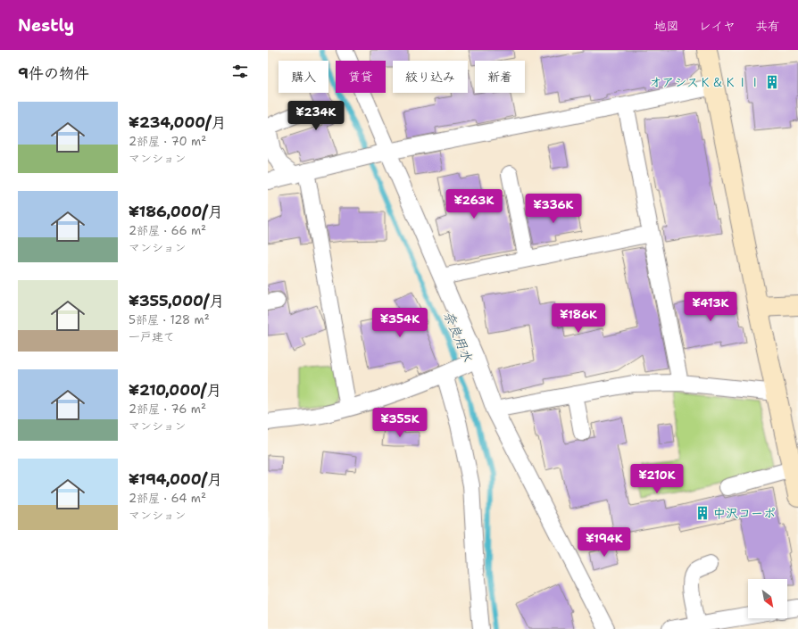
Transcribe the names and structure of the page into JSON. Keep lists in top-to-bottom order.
{
  "water": ["奈良用水"],
  "places": {
    "building": ["オアシスＫ＆ＫＩＩ", "中沢コーポ"]
  },
  "north": "bottom right",
  "page": {
    "header": "Nestly",
    "nav": ["地図", "レイヤ", "共有"],
    "heading": "9件の物件",
    "chip": [
      "購入",
      "賃貸",
      "絞り込み",
      "新着"
    ],
    "list": [
      {
        "name": "¥234,000/月",
        "note": "2部屋 · 70 m² · マンション"
      },
      {
        "name": "¥186,000/月",
        "note": "2部屋 · 66 m² · マンション"
      },
      {
        "name": "¥355,000/月",
        "note": "5部屋 · 128 m² · 一戸建て"
      },
      {
        "name": "¥210,000/月",
        "note": "2部屋 · 76 m² · マンション"
      },
      {
        "name": "¥194,000/月",
        "note": "2部屋 · 64 m² · マンション"
      }
    ],
    "price": [
      "¥234K",
      "¥263K",
      "¥336K",
      "¥413K",
      "¥186K",
      "¥354K",
      "¥355K",
      "¥210K",
      "¥194K"
    ]
  }
}
